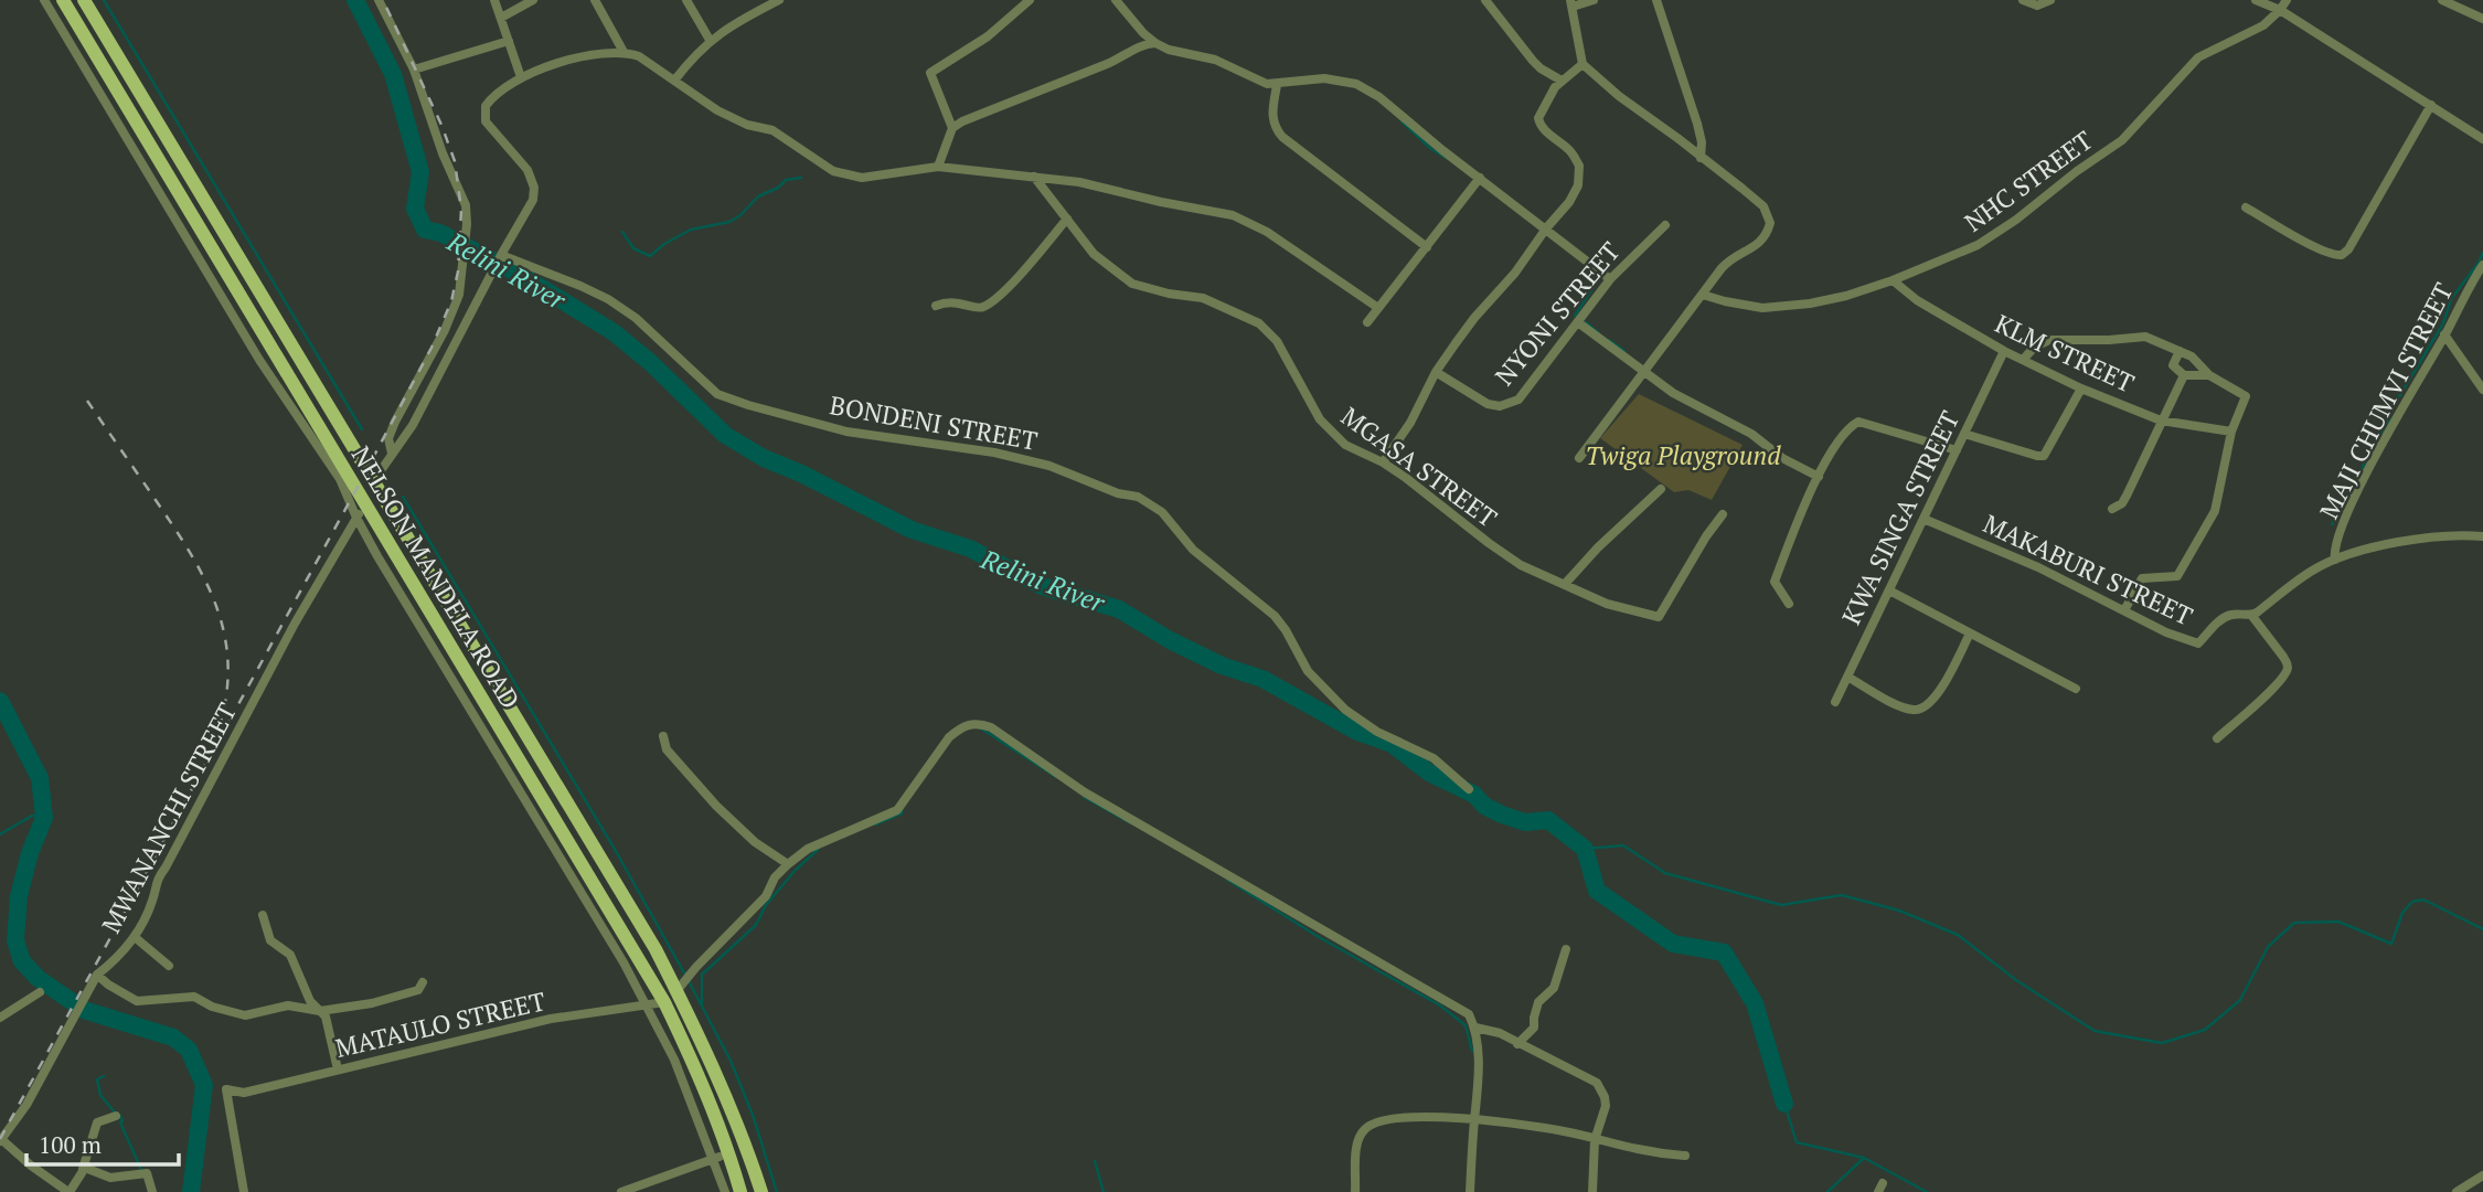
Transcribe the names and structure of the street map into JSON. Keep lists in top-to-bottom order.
{
  "streets": {
    "main road": ["NELSON MANDELA ROAD"],
    "street": [
      "NHC STREET",
      "NYONI STREET",
      "KLM STREET",
      "MAJI CHUMVI STREET",
      "BONDENI STREET",
      "MGASA STREET",
      "KWA SINGA STREET",
      "MAKABURI STREET",
      "MWANANCHI STREET",
      "MATAULO STREET"
    ]
  },
  "crossings": [
    ["NHC STREET", "KLM STREET"],
    ["KLM STREET", "KWA SINGA STREET"],
    ["MAJI CHUMVI STREET", "MAKABURI STREET"],
    ["KWA SINGA STREET", "MAKABURI STREET"],
    ["NELSON MANDELA ROAD", "MWANANCHI STREET"],
    ["NELSON MANDELA ROAD", "MATAULO STREET"]
  ],
  "water": ["Relini River"],
  "parks": ["Twiga Playground"],
  "scale_bar": "100 m"
}
